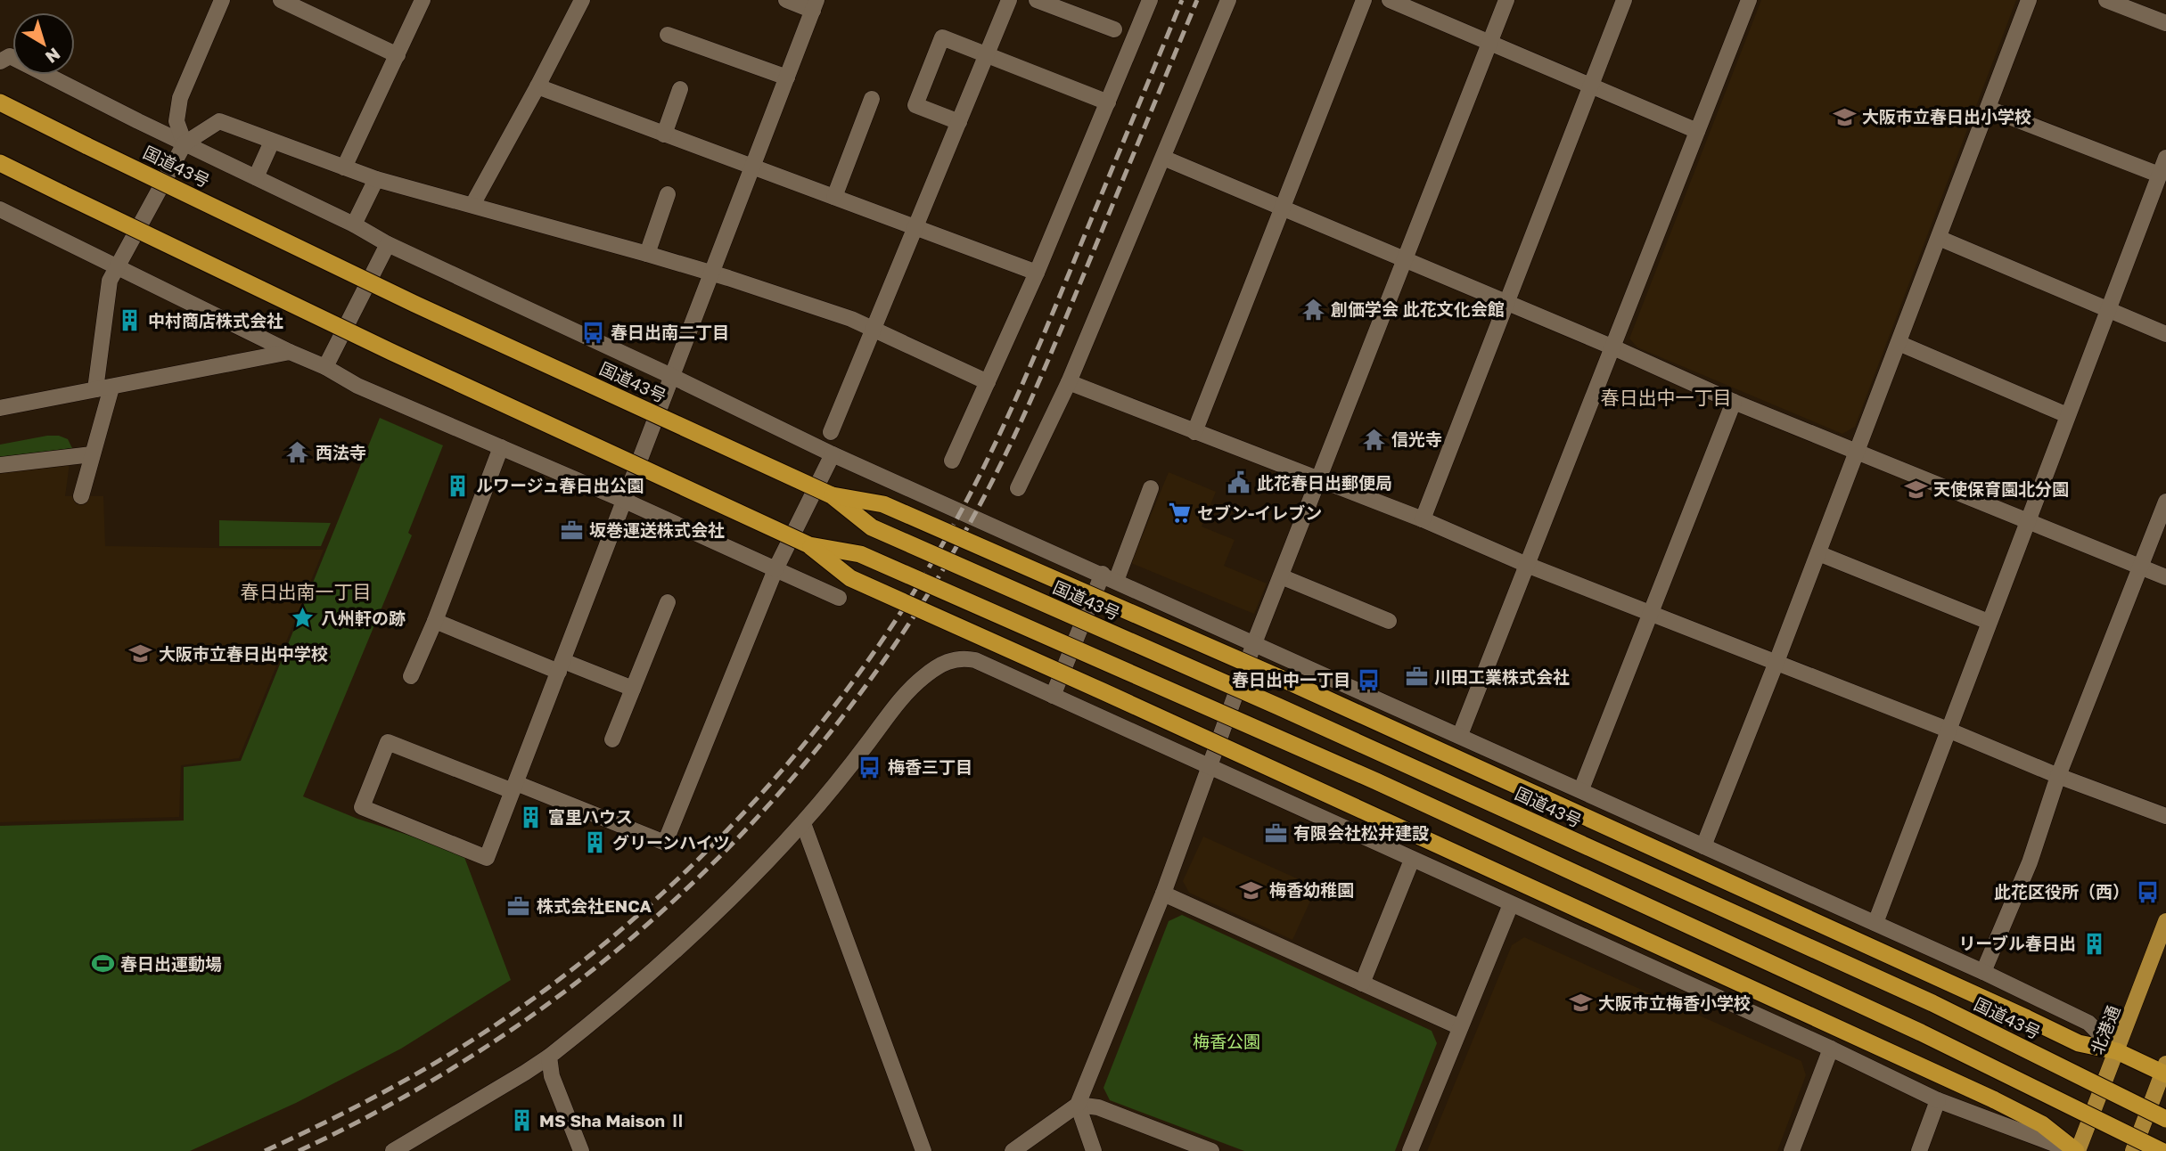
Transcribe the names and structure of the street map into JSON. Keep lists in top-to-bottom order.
{
  "streets": {
    "highway": ["国道43号"],
    "main road": ["北港通"]
  },
  "districts": ["春日出中一丁目", "春日出南一丁目"],
  "parks": ["梅香公園"],
  "places": {
    "school or university": [
      "大阪市立春日出小学校",
      "天使保育園北分園",
      "大阪市立春日出中学校",
      "梅香幼稚園",
      "大阪市立梅香小学校"
    ],
    "temple": ["創価学会 此花文化会館", "信光寺", "西法寺"],
    "building": [
      "中村商店株式会社",
      "ルワージュ春日出公園",
      "富里ハウス",
      "グリーンハイツ",
      "リーブル春日出",
      "MS Sha Maison Ⅱ"
    ],
    "bus stop": [
      "春日出南二丁目",
      "春日出中一丁目",
      "梅香三丁目",
      "此花区役所（西）"
    ],
    "public building": ["此花春日出郵便局"],
    "supermarket": ["セブン-イレブン"],
    "office": [
      "坂巻運送株式会社",
      "川田工業株式会社",
      "有限会社松井建設",
      "株式会社ENCA"
    ],
    "place": ["八州軒の跡"],
    "sports": ["春日出運動場"]
  },
  "north": "bottom right"
}
